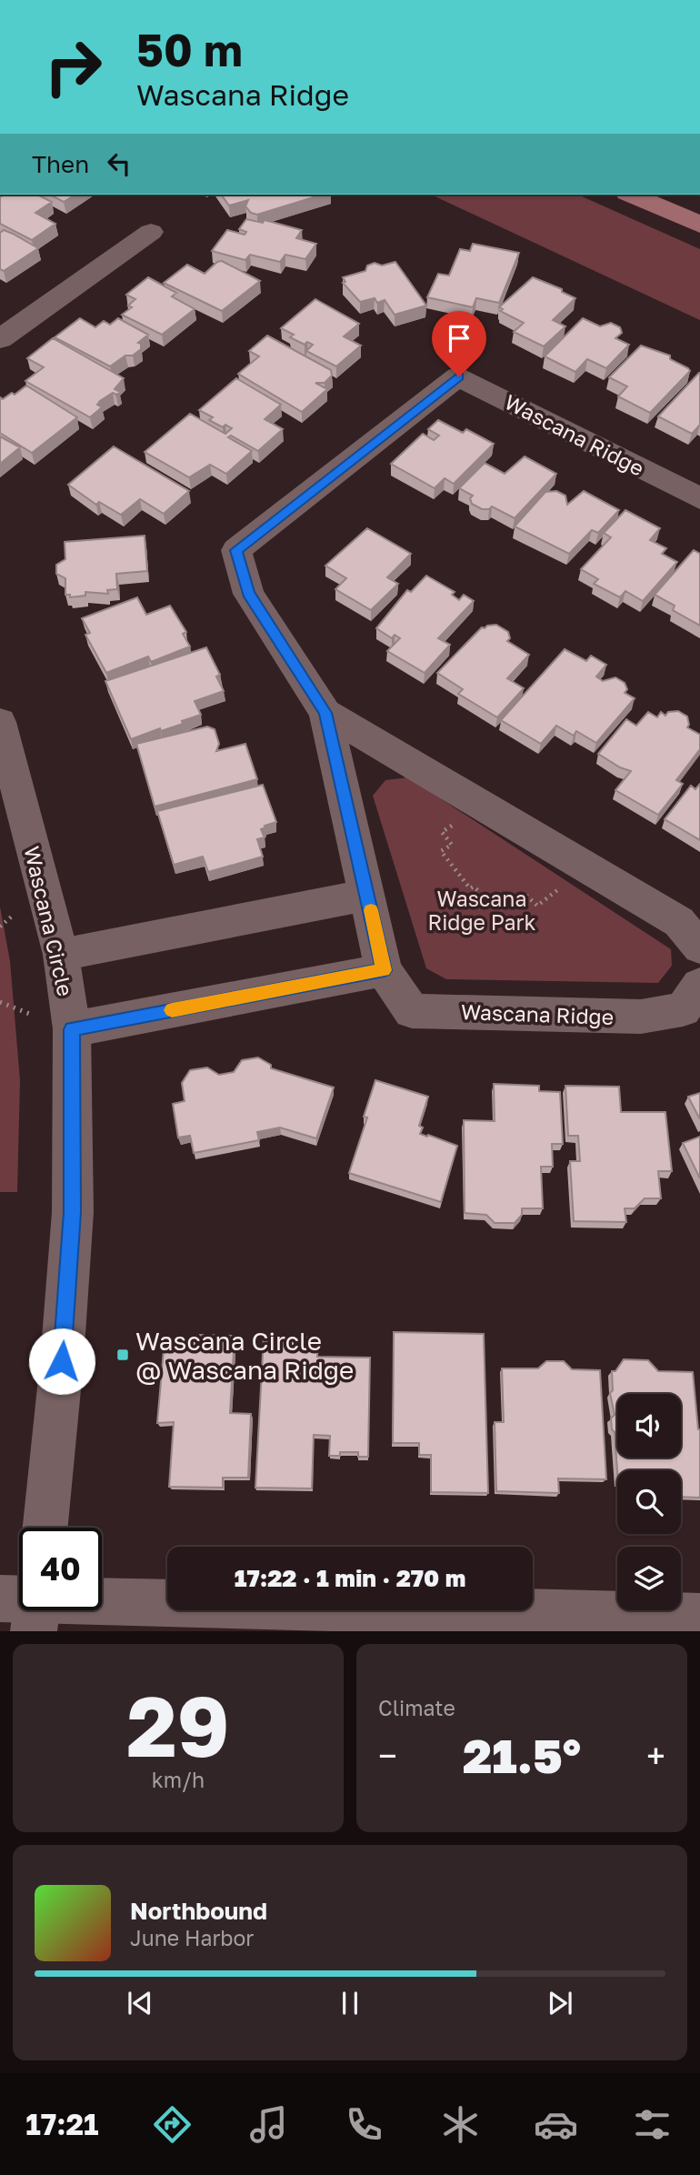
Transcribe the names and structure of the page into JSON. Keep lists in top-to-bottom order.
{
  "streets": {
    "street": ["Wascana Ridge", "Wascana Circle"]
  },
  "parks": ["Wascana Ridge Park"],
  "places": {
    "transit": ["Wascana Circle @ Wascana Ridge"]
  },
  "page": {
    "turn": ["50 m", "Wascana Ridge"],
    "then": "Then",
    "limit": "40",
    "trip": "17:22 · 1 min · 270 m",
    "tile": [
      ["29", "km/h"],
      "Climate"
    ],
    "heat": ["−", "21.5°", "+"],
    "song": ["Northbound", "June Harbor"],
    "tabs": "17:21"
  }
}
